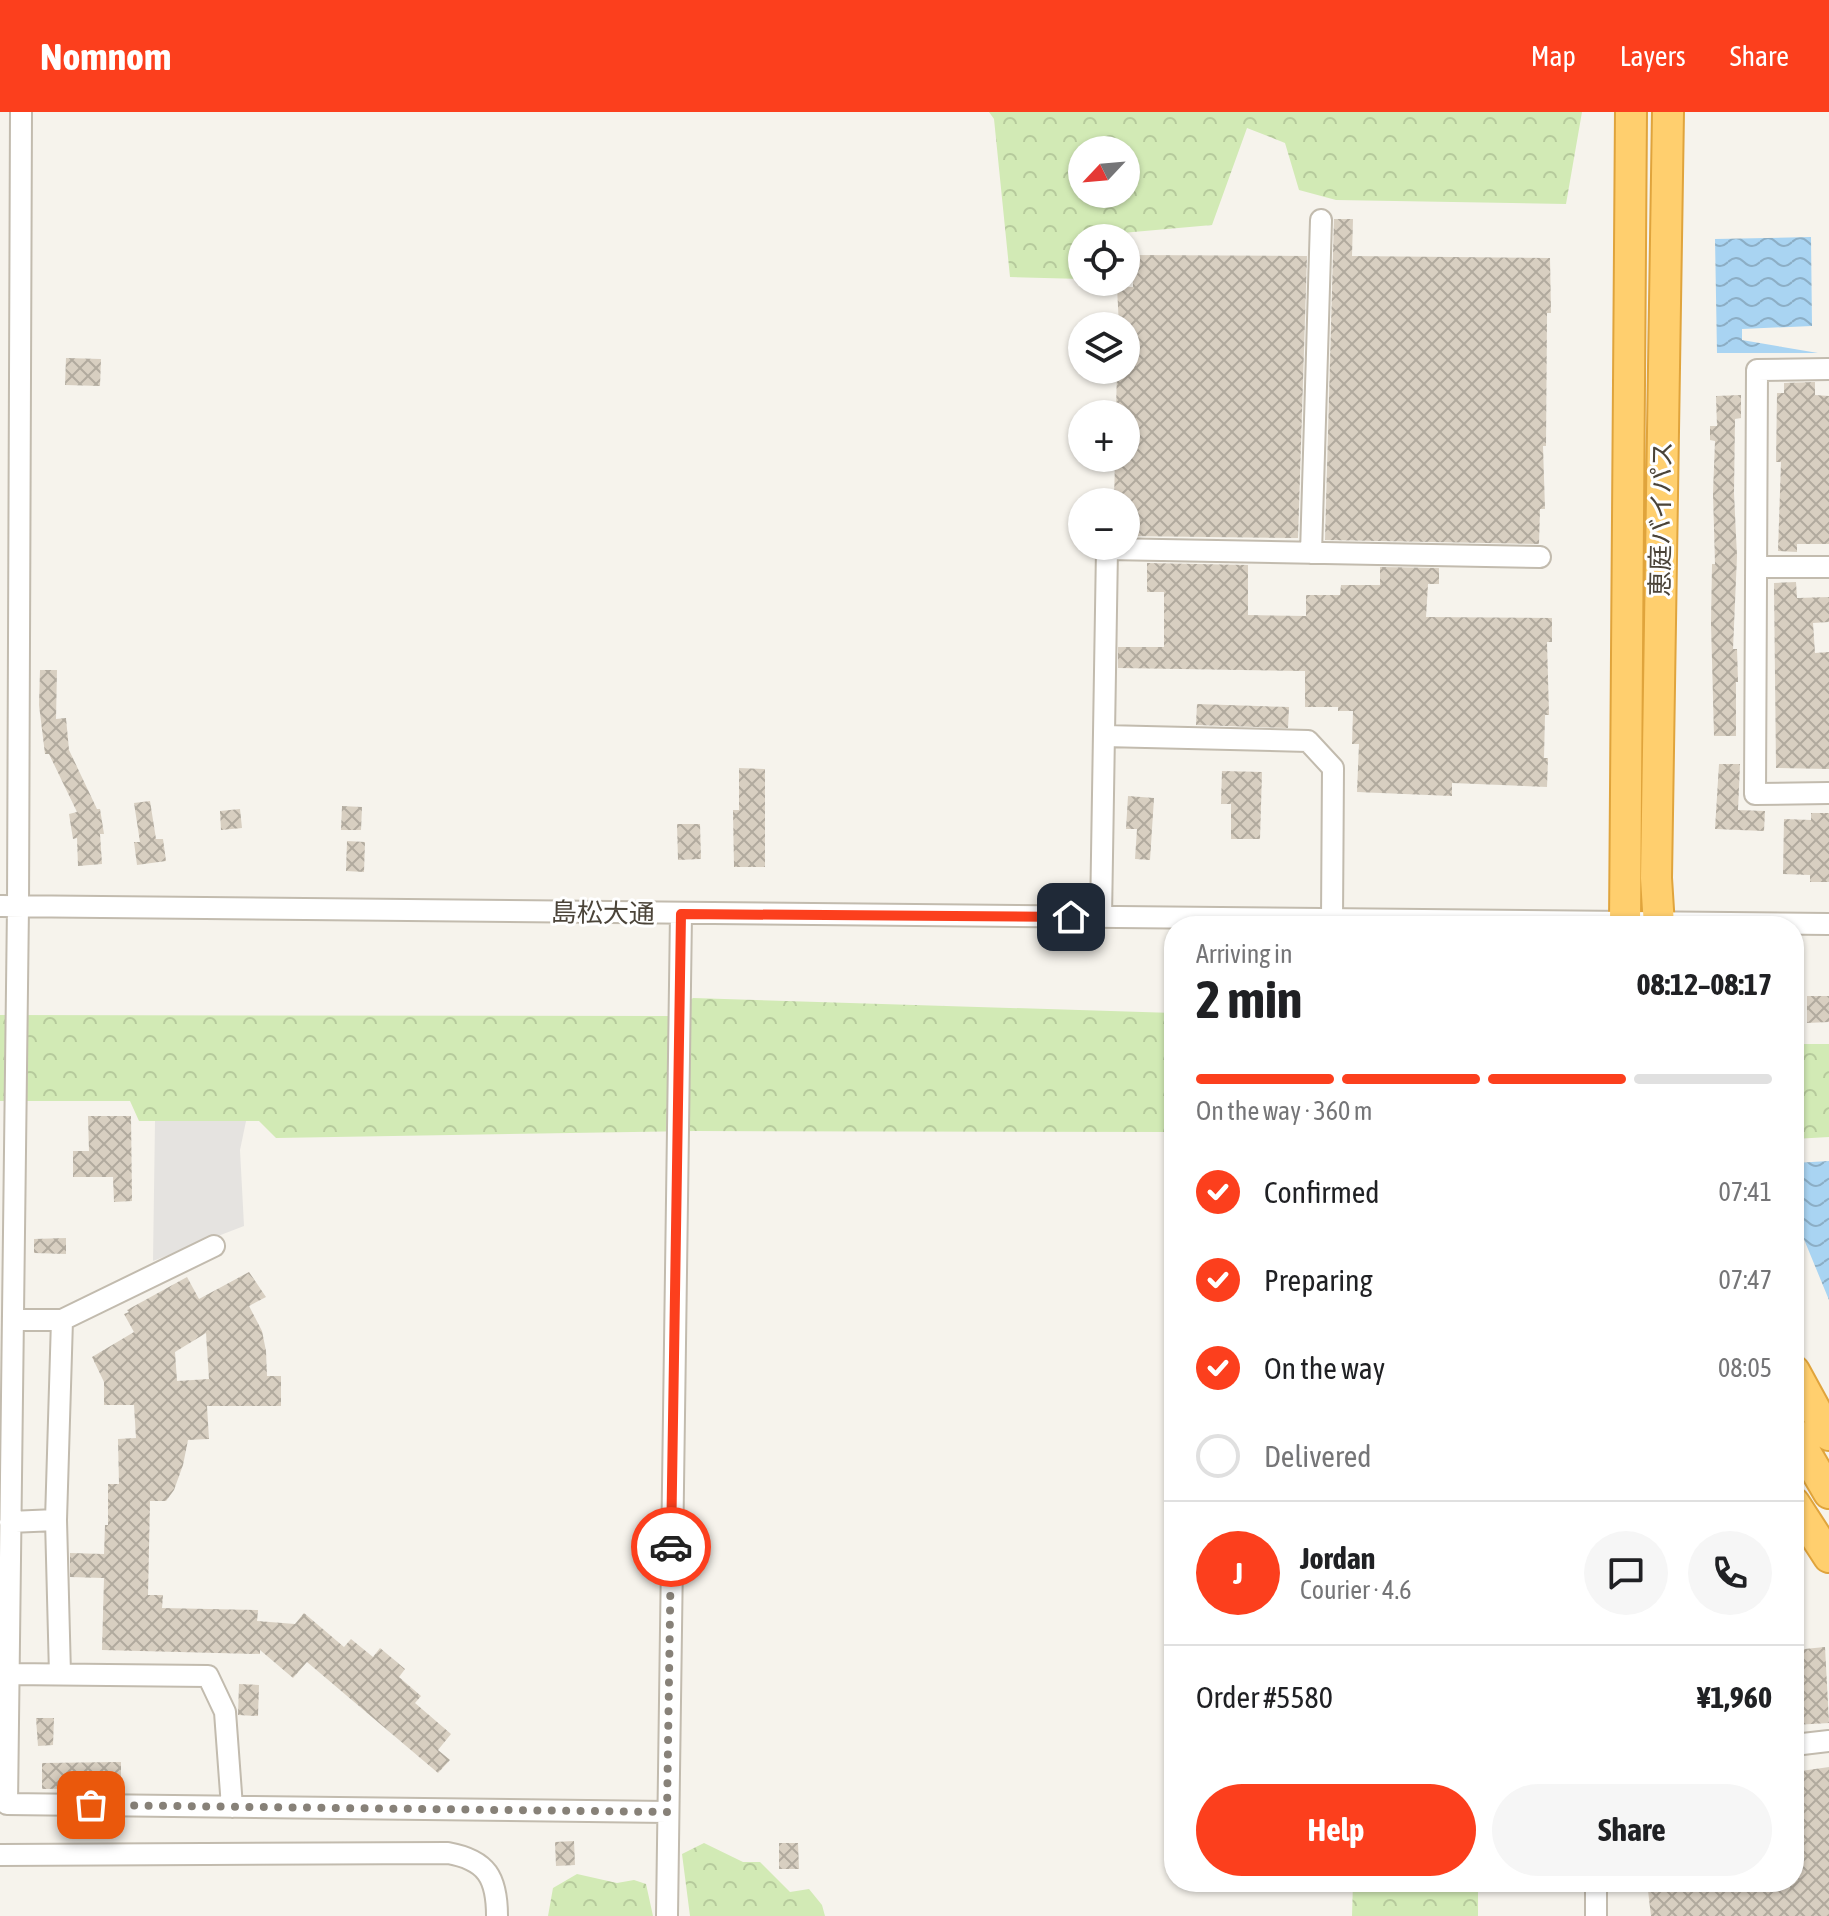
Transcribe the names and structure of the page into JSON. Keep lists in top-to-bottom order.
{
  "streets": {
    "highway": ["恵庭バイパス"],
    "street": ["島松大通"]
  },
  "north": "bottom left",
  "page": {
    "header": "Nomnom",
    "nav": ["Map", "Layers", "Share"],
    "map_buttons": ["+", "−"],
    "heading": ["2 min", "Arriving in", "08:12–08:17"],
    "panel": [
      "Jordan",
      "Courier · 4.6",
      "Order #5580",
      "¥1,960"
    ],
    "bar": "On the way · 360 m",
    "list": [
      ["Confirmed", "07:41"],
      ["Preparing", "07:47"],
      ["On the way", "08:05"],
      "Delivered"
    ],
    "round": "J",
    "buttons": ["Help", "Share"]
  }
}
